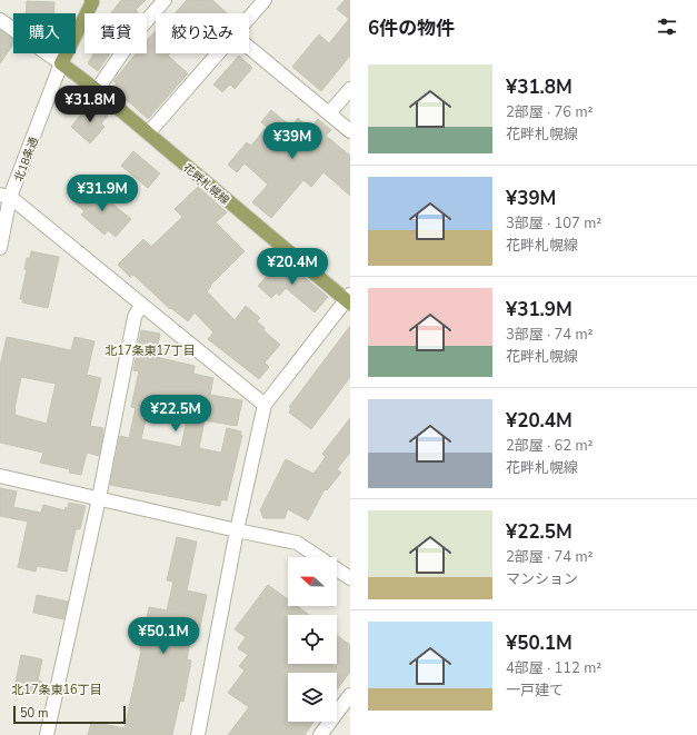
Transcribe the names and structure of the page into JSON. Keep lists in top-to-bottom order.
{
  "streets": {
    "main road": ["北18条通", "花畔札幌線"]
  },
  "crossings": [
    ["北18条通", "花畔札幌線"]
  ],
  "districts": ["北17条東17丁目", "北17条東16丁目"],
  "scale_bar": "50 m",
  "north": "left",
  "page": {
    "heading": "6件の物件",
    "chip": ["購入", "賃貸", "絞り込み"],
    "list": [
      {
        "name": "¥31.8M",
        "note": "2部屋 · 76 m² · 花畔札幌線"
      },
      {
        "name": "¥39M",
        "note": "3部屋 · 107 m² · 花畔札幌線"
      },
      {
        "name": "¥31.9M",
        "note": "3部屋 · 74 m² · 花畔札幌線"
      },
      {
        "name": "¥20.4M",
        "note": "2部屋 · 62 m² · 花畔札幌線"
      },
      {
        "name": "¥22.5M",
        "note": "2部屋 · 74 m² · マンション"
      },
      {
        "name": "¥50.1M",
        "note": "4部屋 · 112 m² · 一戸建て"
      }
    ],
    "price": [
      "¥31.8M",
      "¥39M",
      "¥31.9M",
      "¥20.4M",
      "¥22.5M",
      "¥50.1M"
    ],
    "scale": "50 m"
  }
}
